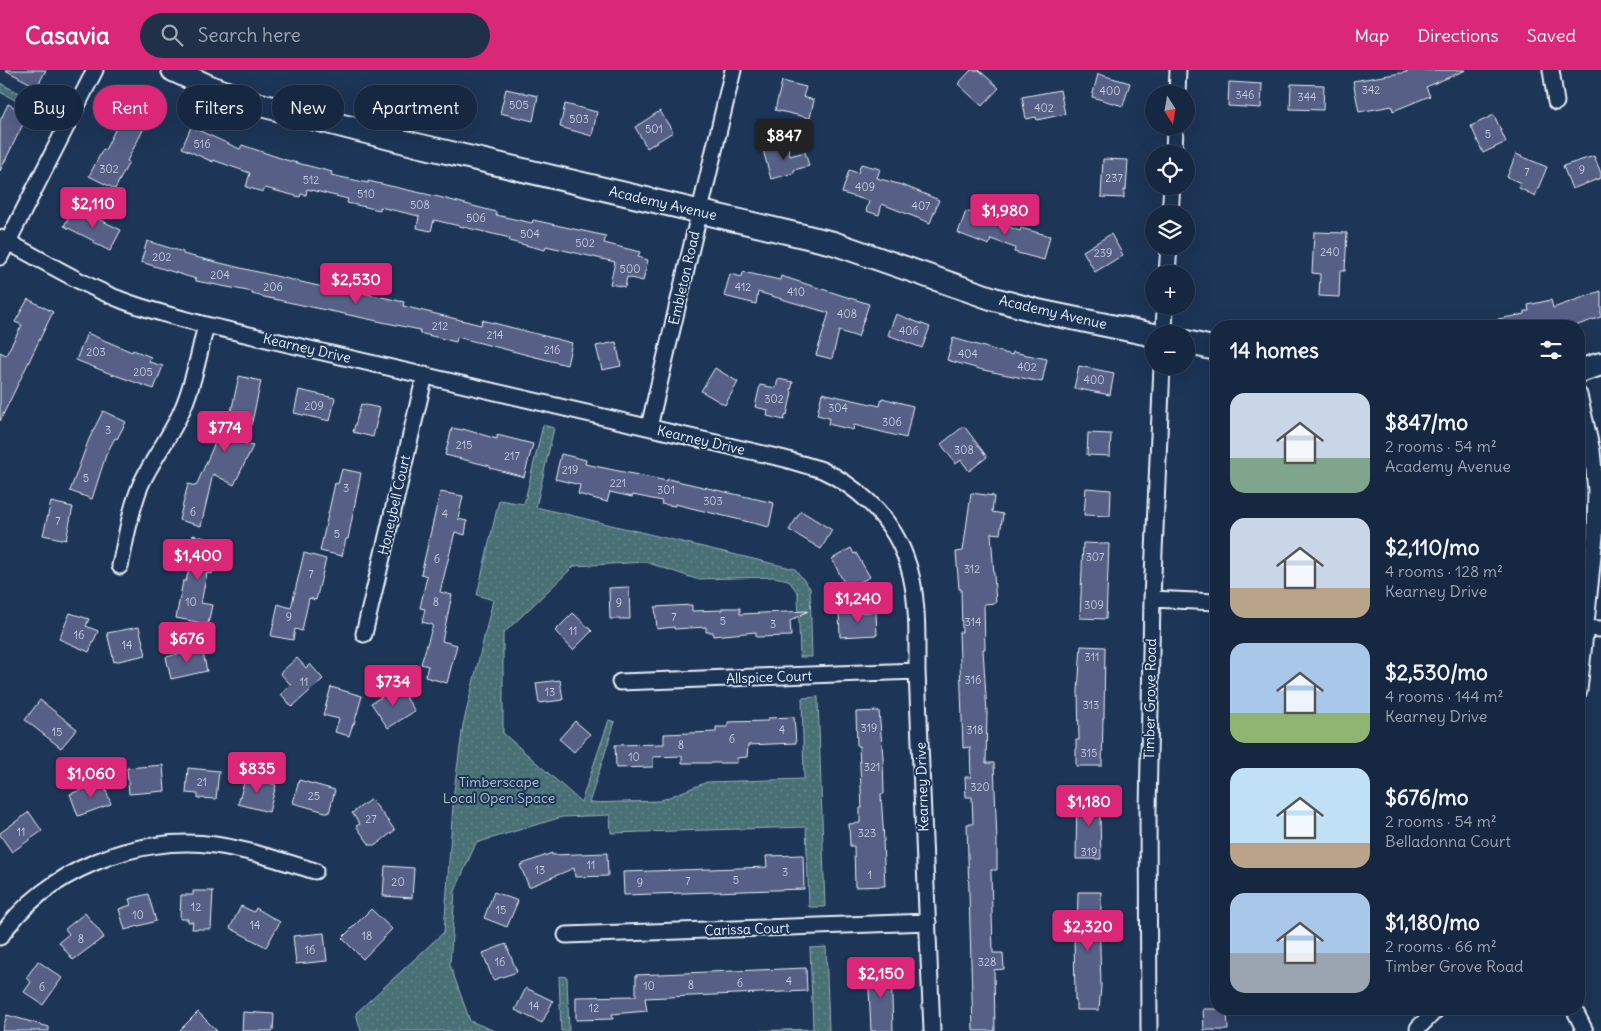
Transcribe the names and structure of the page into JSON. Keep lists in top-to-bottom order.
{
  "streets": {
    "street": [
      "Academy Avenue",
      "Embleton Road",
      "Kearney Drive",
      "Honeybell Court",
      "Allspice Court",
      "Timber Grove Road",
      "Carissa Court"
    ]
  },
  "crossings": [
    ["Academy Avenue", "Embleton Road"],
    ["Embleton Road", "Kearney Drive"],
    ["Kearney Drive", "Honeybell Court"],
    ["Kearney Drive", "Allspice Court"],
    ["Kearney Drive", "Carissa Court"]
  ],
  "parks": ["Timberscape Local Open Space"],
  "house_numbers": [
    "342",
    "400",
    "346",
    "344",
    "505",
    "402",
    "503",
    "501",
    "5",
    "516",
    "302",
    "9",
    "7",
    "237",
    "512",
    "409",
    "510",
    "508",
    "407",
    "506",
    "504",
    "502",
    "240",
    "239",
    "202",
    "500",
    "204",
    "206",
    "412",
    "410",
    "408",
    "212",
    "406",
    "214",
    "216",
    "203",
    "404",
    "402",
    "205",
    "400",
    "302",
    "209",
    "304",
    "306",
    "3",
    "215",
    "308",
    "217",
    "219",
    "5",
    "221",
    "3",
    "301",
    "303",
    "6",
    "4",
    "7",
    "5",
    "307",
    "6",
    "312",
    "7",
    "10",
    "8",
    "9",
    "309",
    "9",
    "7",
    "5",
    "314",
    "3",
    "11",
    "16",
    "14",
    "311",
    "316",
    "11",
    "13",
    "313",
    "319",
    "4",
    "318",
    "15",
    "6",
    "8",
    "315",
    "10",
    "321",
    "21",
    "320",
    "25",
    "27",
    "11",
    "323",
    "319",
    "11",
    "13",
    "3",
    "1",
    "5",
    "7",
    "20",
    "9",
    "12",
    "15",
    "10",
    "14",
    "18",
    "8",
    "16",
    "16",
    "328",
    "4",
    "6",
    "8",
    "10",
    "6",
    "14",
    "12"
  ],
  "north": "bottom",
  "page": {
    "header": "Casavia",
    "search": "Search here",
    "nav": ["Map", "Directions", "Saved"],
    "map_buttons": ["+", "−"],
    "chip": [
      "Buy",
      "Rent",
      "Filters",
      "New",
      "Apartment"
    ],
    "price": [
      "$847",
      "$2,110",
      "$1,980",
      "$2,530",
      "$774",
      "$1,400",
      "$1,240",
      "$676",
      "$734",
      "$835",
      "$1,060",
      "$1,180",
      "$2,320",
      "$2,150"
    ],
    "heading": "14 homes",
    "list": [
      {
        "name": "$847/mo",
        "note": "2 rooms · 54 m² · Academy Avenue"
      },
      {
        "name": "$2,110/mo",
        "note": "4 rooms · 128 m² · Kearney Drive"
      },
      {
        "name": "$2,530/mo",
        "note": "4 rooms · 144 m² · Kearney Drive"
      },
      {
        "name": "$676/mo",
        "note": "2 rooms · 54 m² · Belladonna Court"
      },
      {
        "name": "$1,180/mo",
        "note": "2 rooms · 66 m² · Timber Grove Road"
      }
    ]
  }
}
